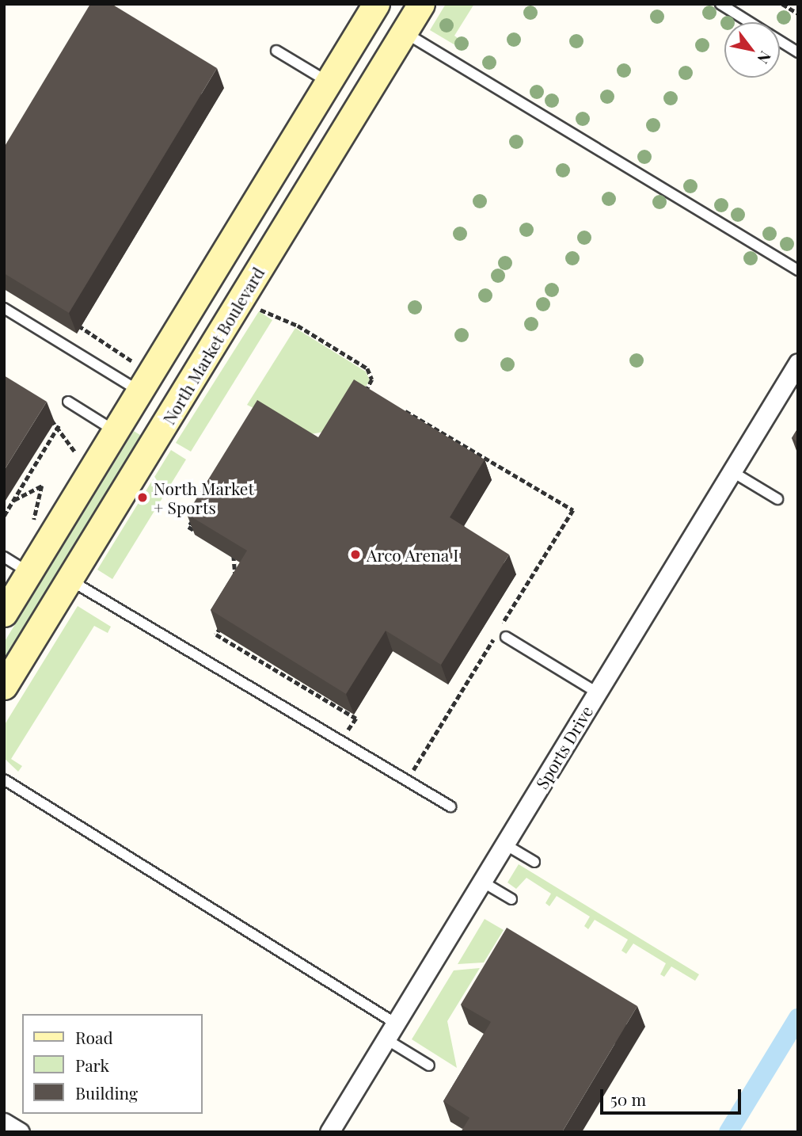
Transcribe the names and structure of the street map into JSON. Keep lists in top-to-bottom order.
{
  "streets": {
    "main road": ["North Market Boulevard"],
    "street": ["Sports Drive"]
  },
  "places": ["North Market + Sports", "Arco Arena I"],
  "legend": ["Road", "Park", "Building"],
  "scale_bar": "50 m",
  "north": "bottom right"
}
